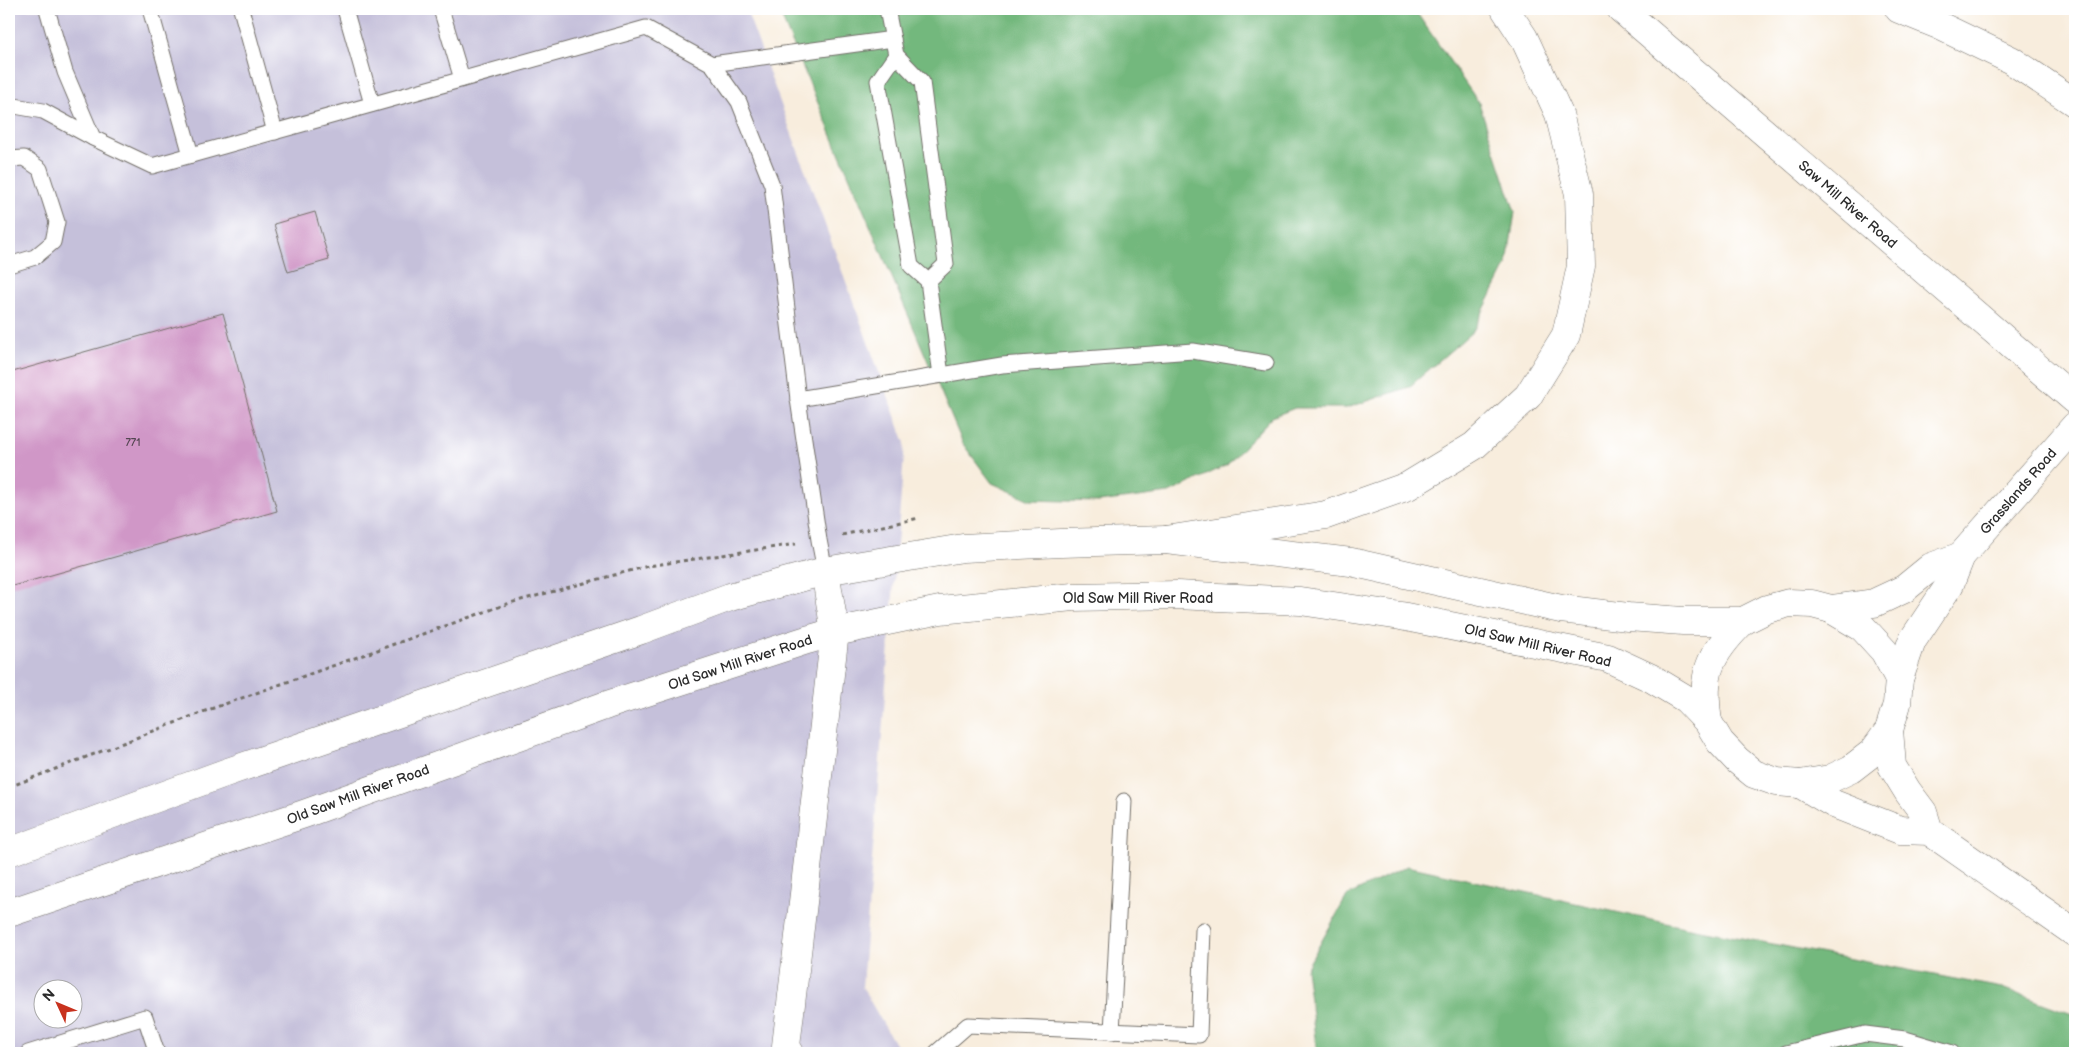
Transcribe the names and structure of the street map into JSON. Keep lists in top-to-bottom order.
{
  "streets": {
    "street": ["Saw Mill River Road", "Grasslands Road", "Old Saw Mill River Road"]
  },
  "crossings": [
    ["Grasslands Road", "Old Saw Mill River Road"]
  ],
  "house_numbers": ["771"],
  "north": "top left"
}
